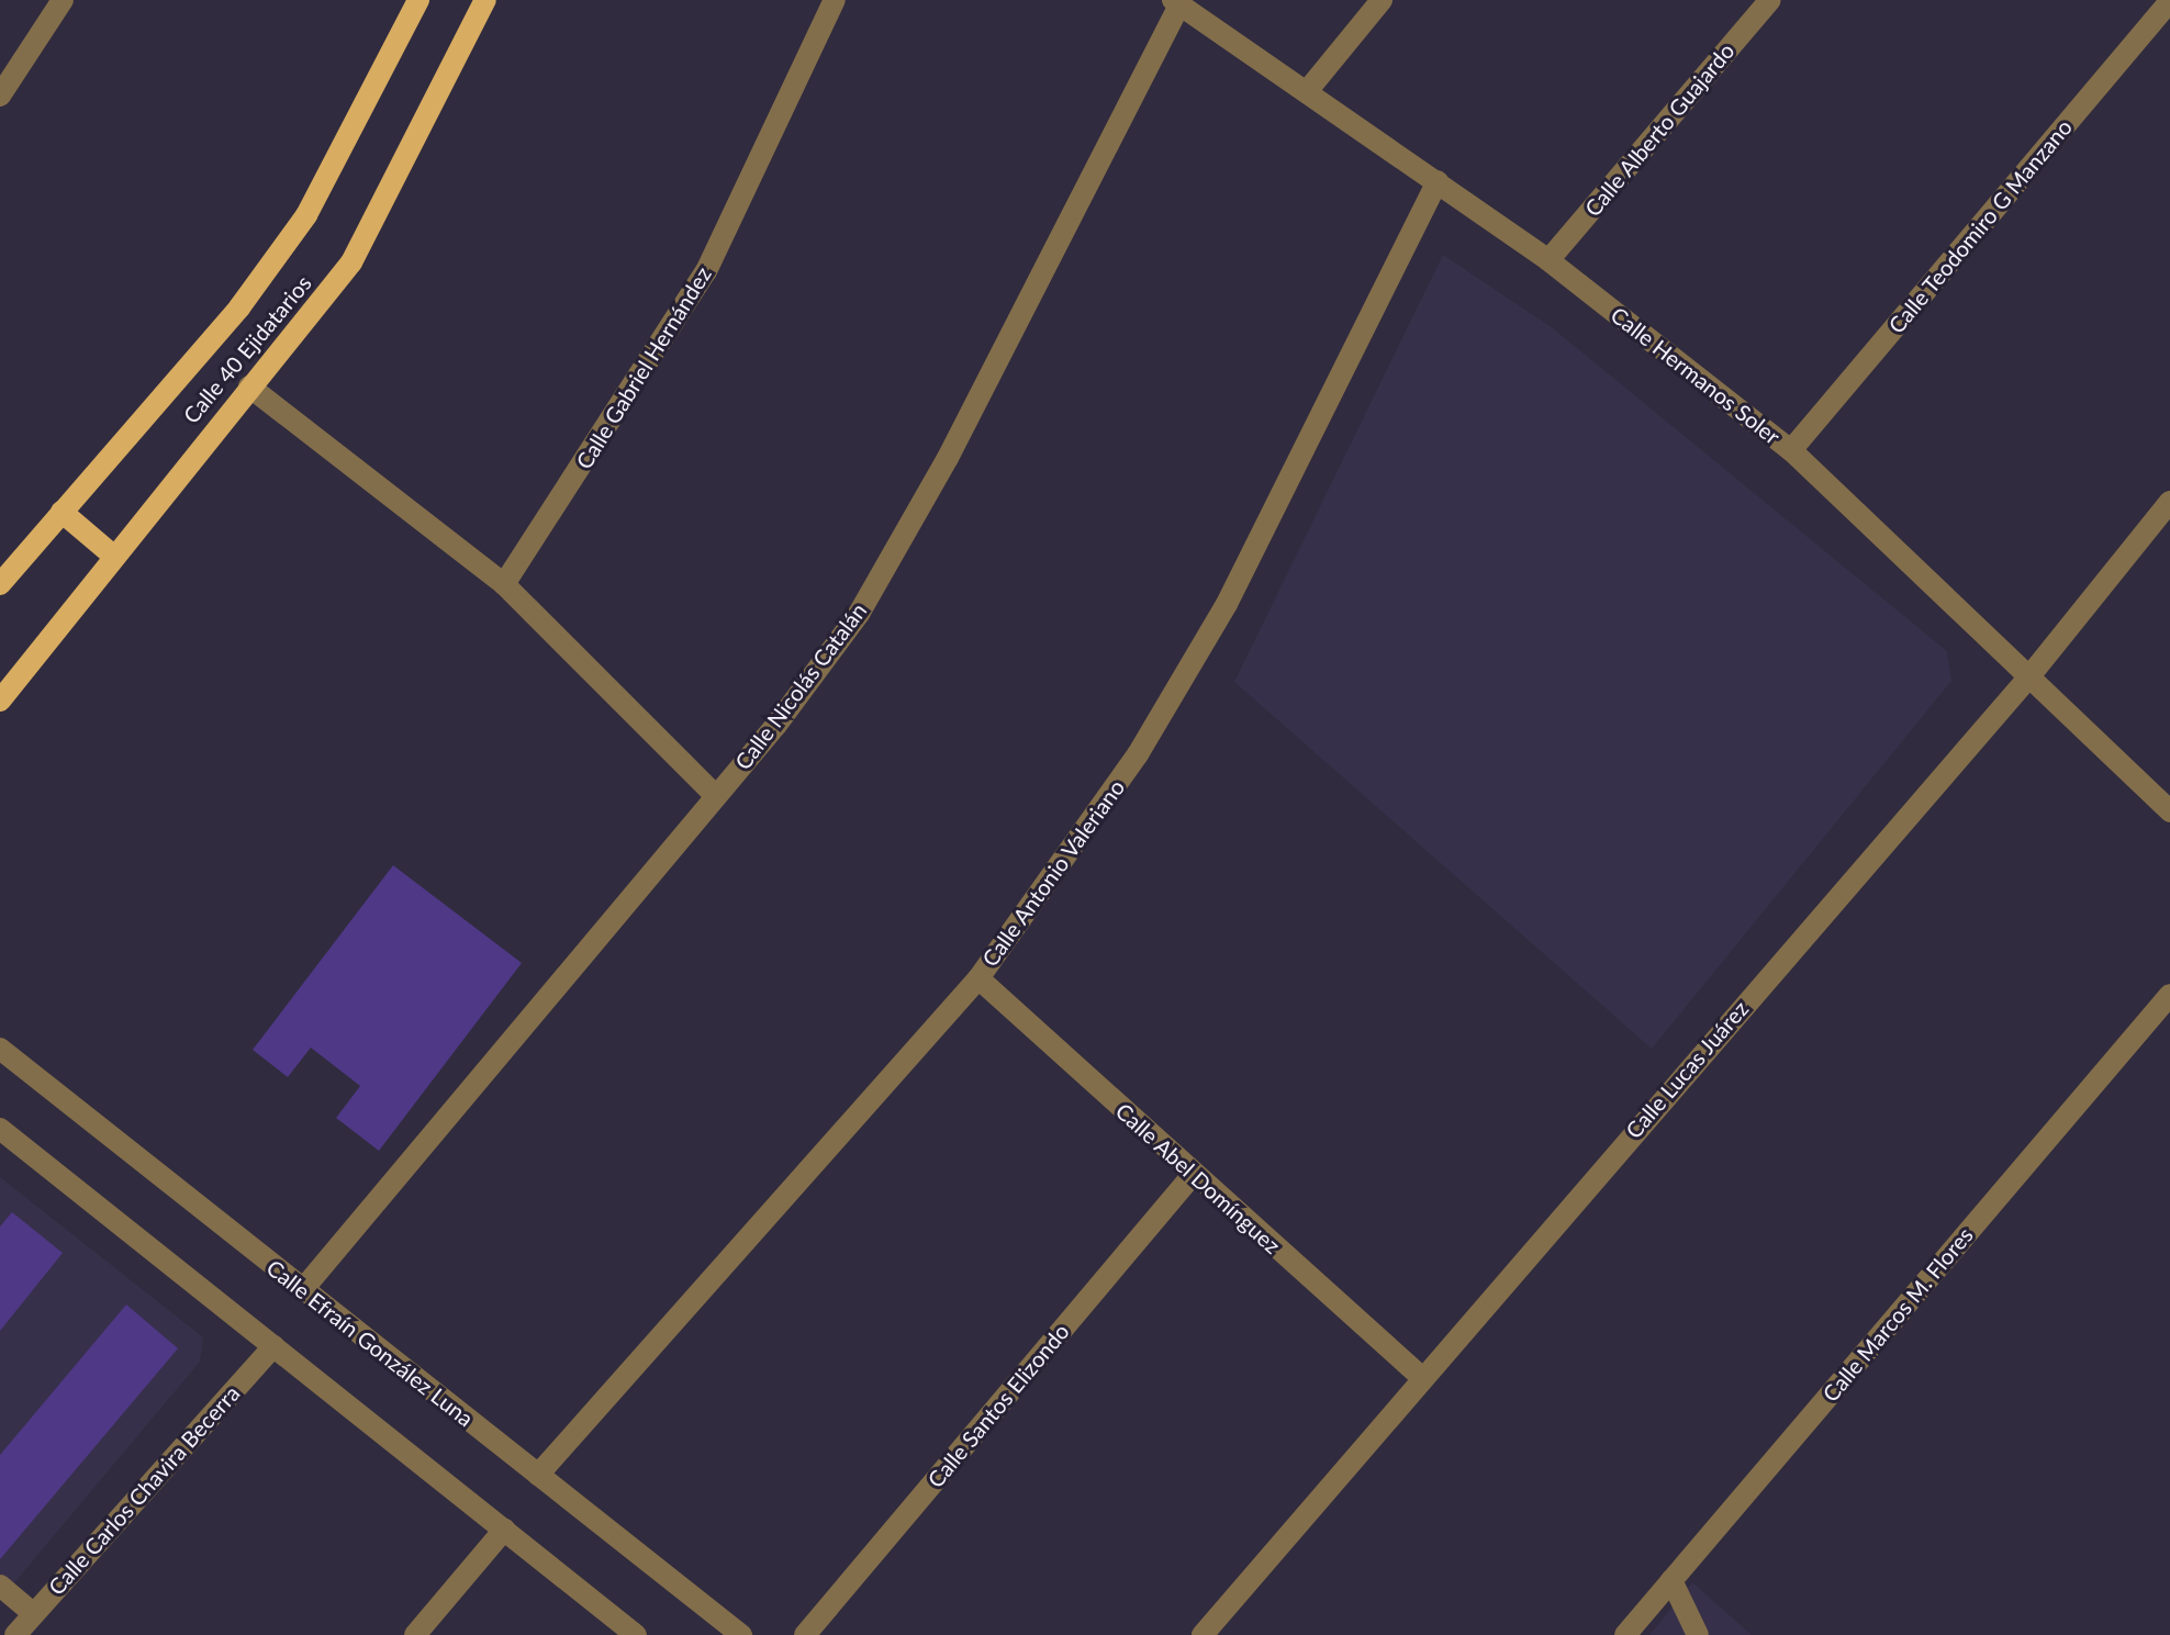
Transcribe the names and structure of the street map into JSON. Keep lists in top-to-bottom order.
{
  "streets": {
    "main road": ["Calle 40 Ejidatarios"],
    "street": [
      "Calle Alberto Guajardo",
      "Calle Teodomiro G Manzano",
      "Calle Gabriel Hernández",
      "Calle Hermanos Soler",
      "Calle Nicolás Catalán",
      "Calle Antonio Valeriano",
      "Calle Lucas Juárez",
      "Calle Abel Domínguez",
      "Calle Marcos M. Flores",
      "Calle Efraín González Luna",
      "Calle Santos Elizondo",
      "Calle Carlos Chavira Becerra"
    ]
  },
  "crossings": [
    ["Calle Alberto Guajardo", "Calle Hermanos Soler"],
    ["Calle Teodomiro G Manzano", "Calle Hermanos Soler"],
    ["Calle Hermanos Soler", "Calle Nicolás Catalán"],
    ["Calle Hermanos Soler", "Calle Antonio Valeriano"],
    ["Calle Hermanos Soler", "Calle Lucas Juárez"],
    ["Calle Nicolás Catalán", "Calle Efraín González Luna"],
    ["Calle Antonio Valeriano", "Calle Abel Domínguez"],
    ["Calle Antonio Valeriano", "Calle Efraín González Luna"],
    ["Calle Lucas Juárez", "Calle Abel Domínguez"],
    ["Calle Abel Domínguez", "Calle Santos Elizondo"]
  ]
}
